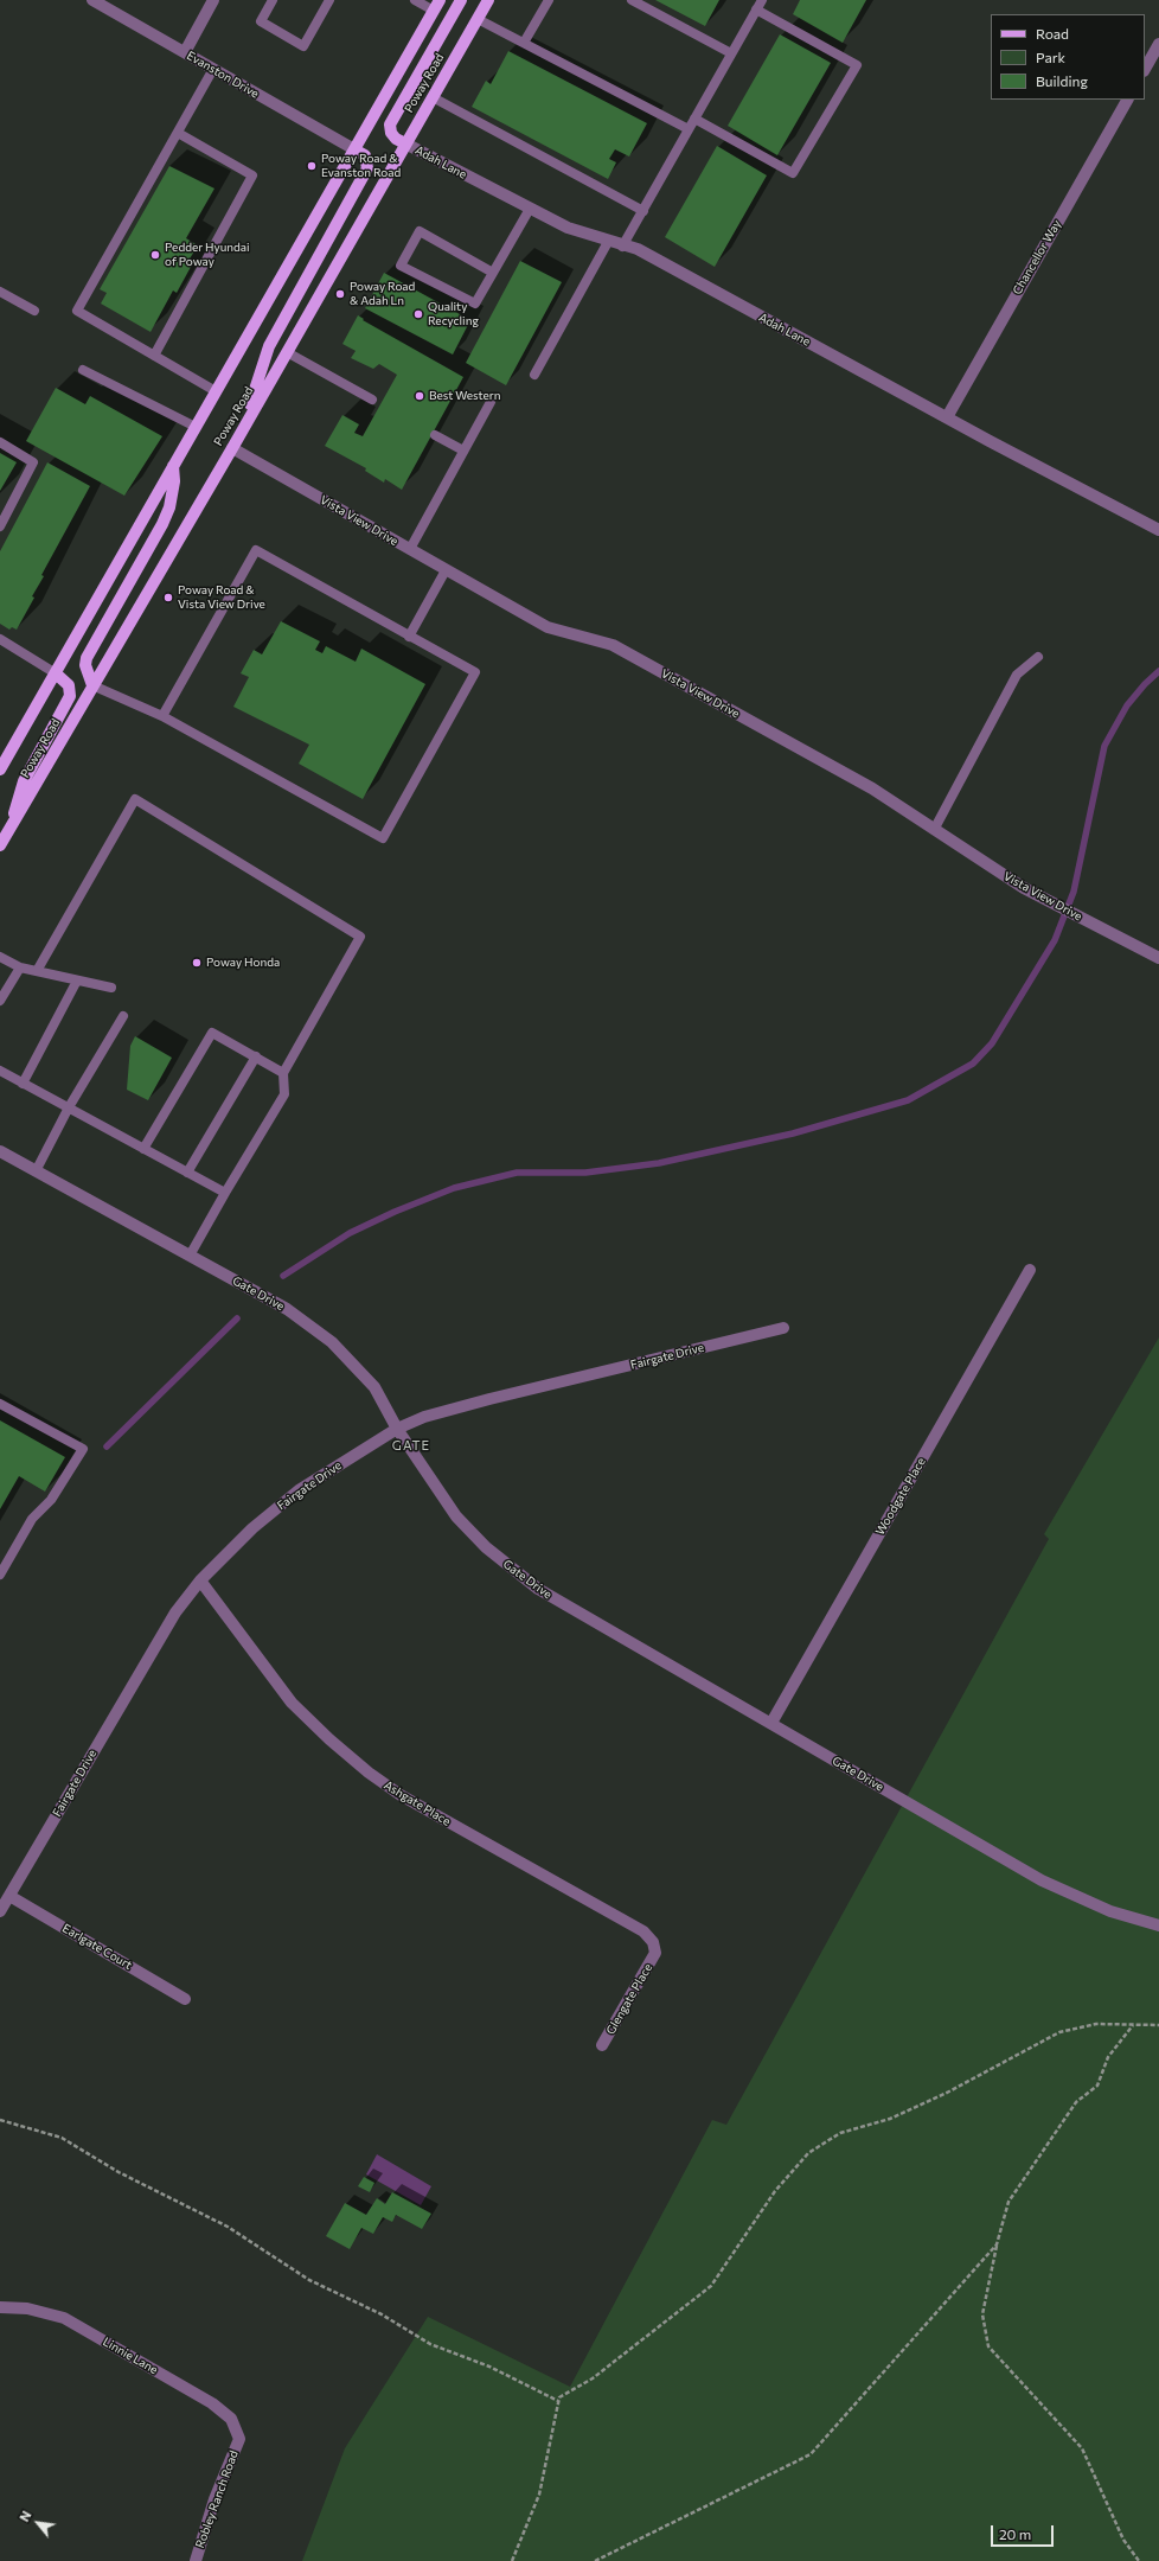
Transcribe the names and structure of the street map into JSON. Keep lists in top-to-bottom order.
{
  "streets": {
    "main road": ["Poway Road"],
    "street": [
      "Evanston Drive",
      "Adah Lane",
      "Chancellor Way",
      "Vista View Drive",
      "Gate Drive",
      "Fairgate Drive",
      "Woodgate Place",
      "Ashgate Place",
      "Earlgate Court",
      "Glengate Place",
      "Linnie Lane",
      "Robley Ranch Road"
    ]
  },
  "crossings": [
    ["Evanston Drive", "Poway Road"],
    ["Poway Road", "Adah Lane"],
    ["Poway Road", "Vista View Drive"],
    ["Adah Lane", "Chancellor Way"],
    ["Gate Drive", "Fairgate Drive"],
    ["Gate Drive", "Woodgate Place"],
    ["Fairgate Drive", "Ashgate Place"],
    ["Fairgate Drive", "Earlgate Court"],
    ["Ashgate Place", "Glengate Place"],
    ["Linnie Lane", "Robley Ranch Road"]
  ],
  "districts": ["GATE"],
  "places": [
    "Poway Road & Evanston Road",
    "Pedder Hyundai of Poway",
    "Poway Road & Adah Ln",
    "Quality Recycling",
    "Best Western",
    "Poway Road & Vista View Drive",
    "Poway Honda"
  ],
  "legend": ["Road", "Park", "Building"],
  "scale_bar": "20 m",
  "north": "top left"
}
